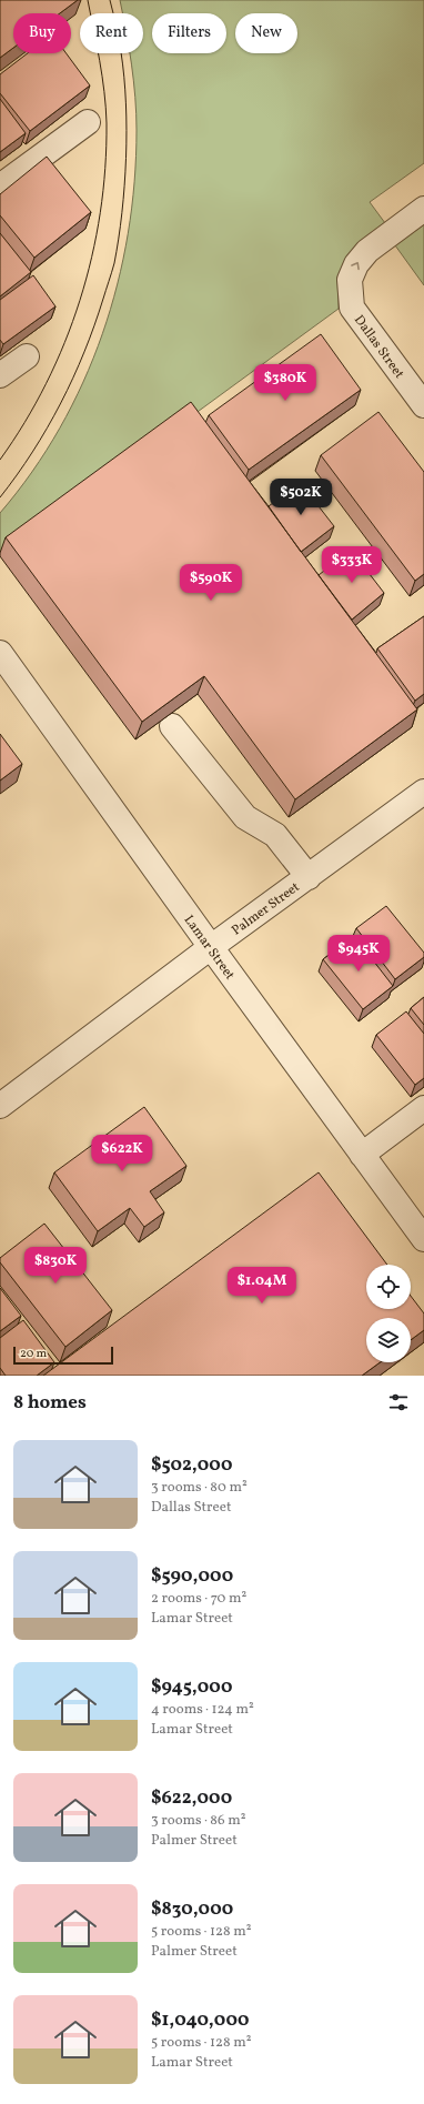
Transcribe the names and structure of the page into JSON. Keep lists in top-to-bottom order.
{
  "streets": {
    "street": ["Dallas Street", "Palmer Street", "Lamar Street"]
  },
  "crossings": [
    ["Palmer Street", "Lamar Street"]
  ],
  "scale_bar": "20 m",
  "page": {
    "chip": [
      "Buy",
      "Rent",
      "Filters",
      "New"
    ],
    "price": [
      "$380K",
      "$502K",
      "$333K",
      "$590K",
      "$945K",
      "$622K",
      "$830K",
      "$1.04M"
    ],
    "scale": "20 m",
    "heading": "8 homes",
    "list": [
      {
        "name": "$502,000",
        "note": "3 rooms · 80 m² · Dallas Street"
      },
      {
        "name": "$590,000",
        "note": "2 rooms · 70 m² · Lamar Street"
      },
      {
        "name": "$945,000",
        "note": "4 rooms · 124 m² · Lamar Street"
      },
      {
        "name": "$622,000",
        "note": "3 rooms · 86 m² · Palmer Street"
      },
      {
        "name": "$830,000",
        "note": "5 rooms · 128 m² · Palmer Street"
      },
      {
        "name": "$1,040,000",
        "note": "5 rooms · 128 m² · Lamar Street"
      }
    ]
  }
}
